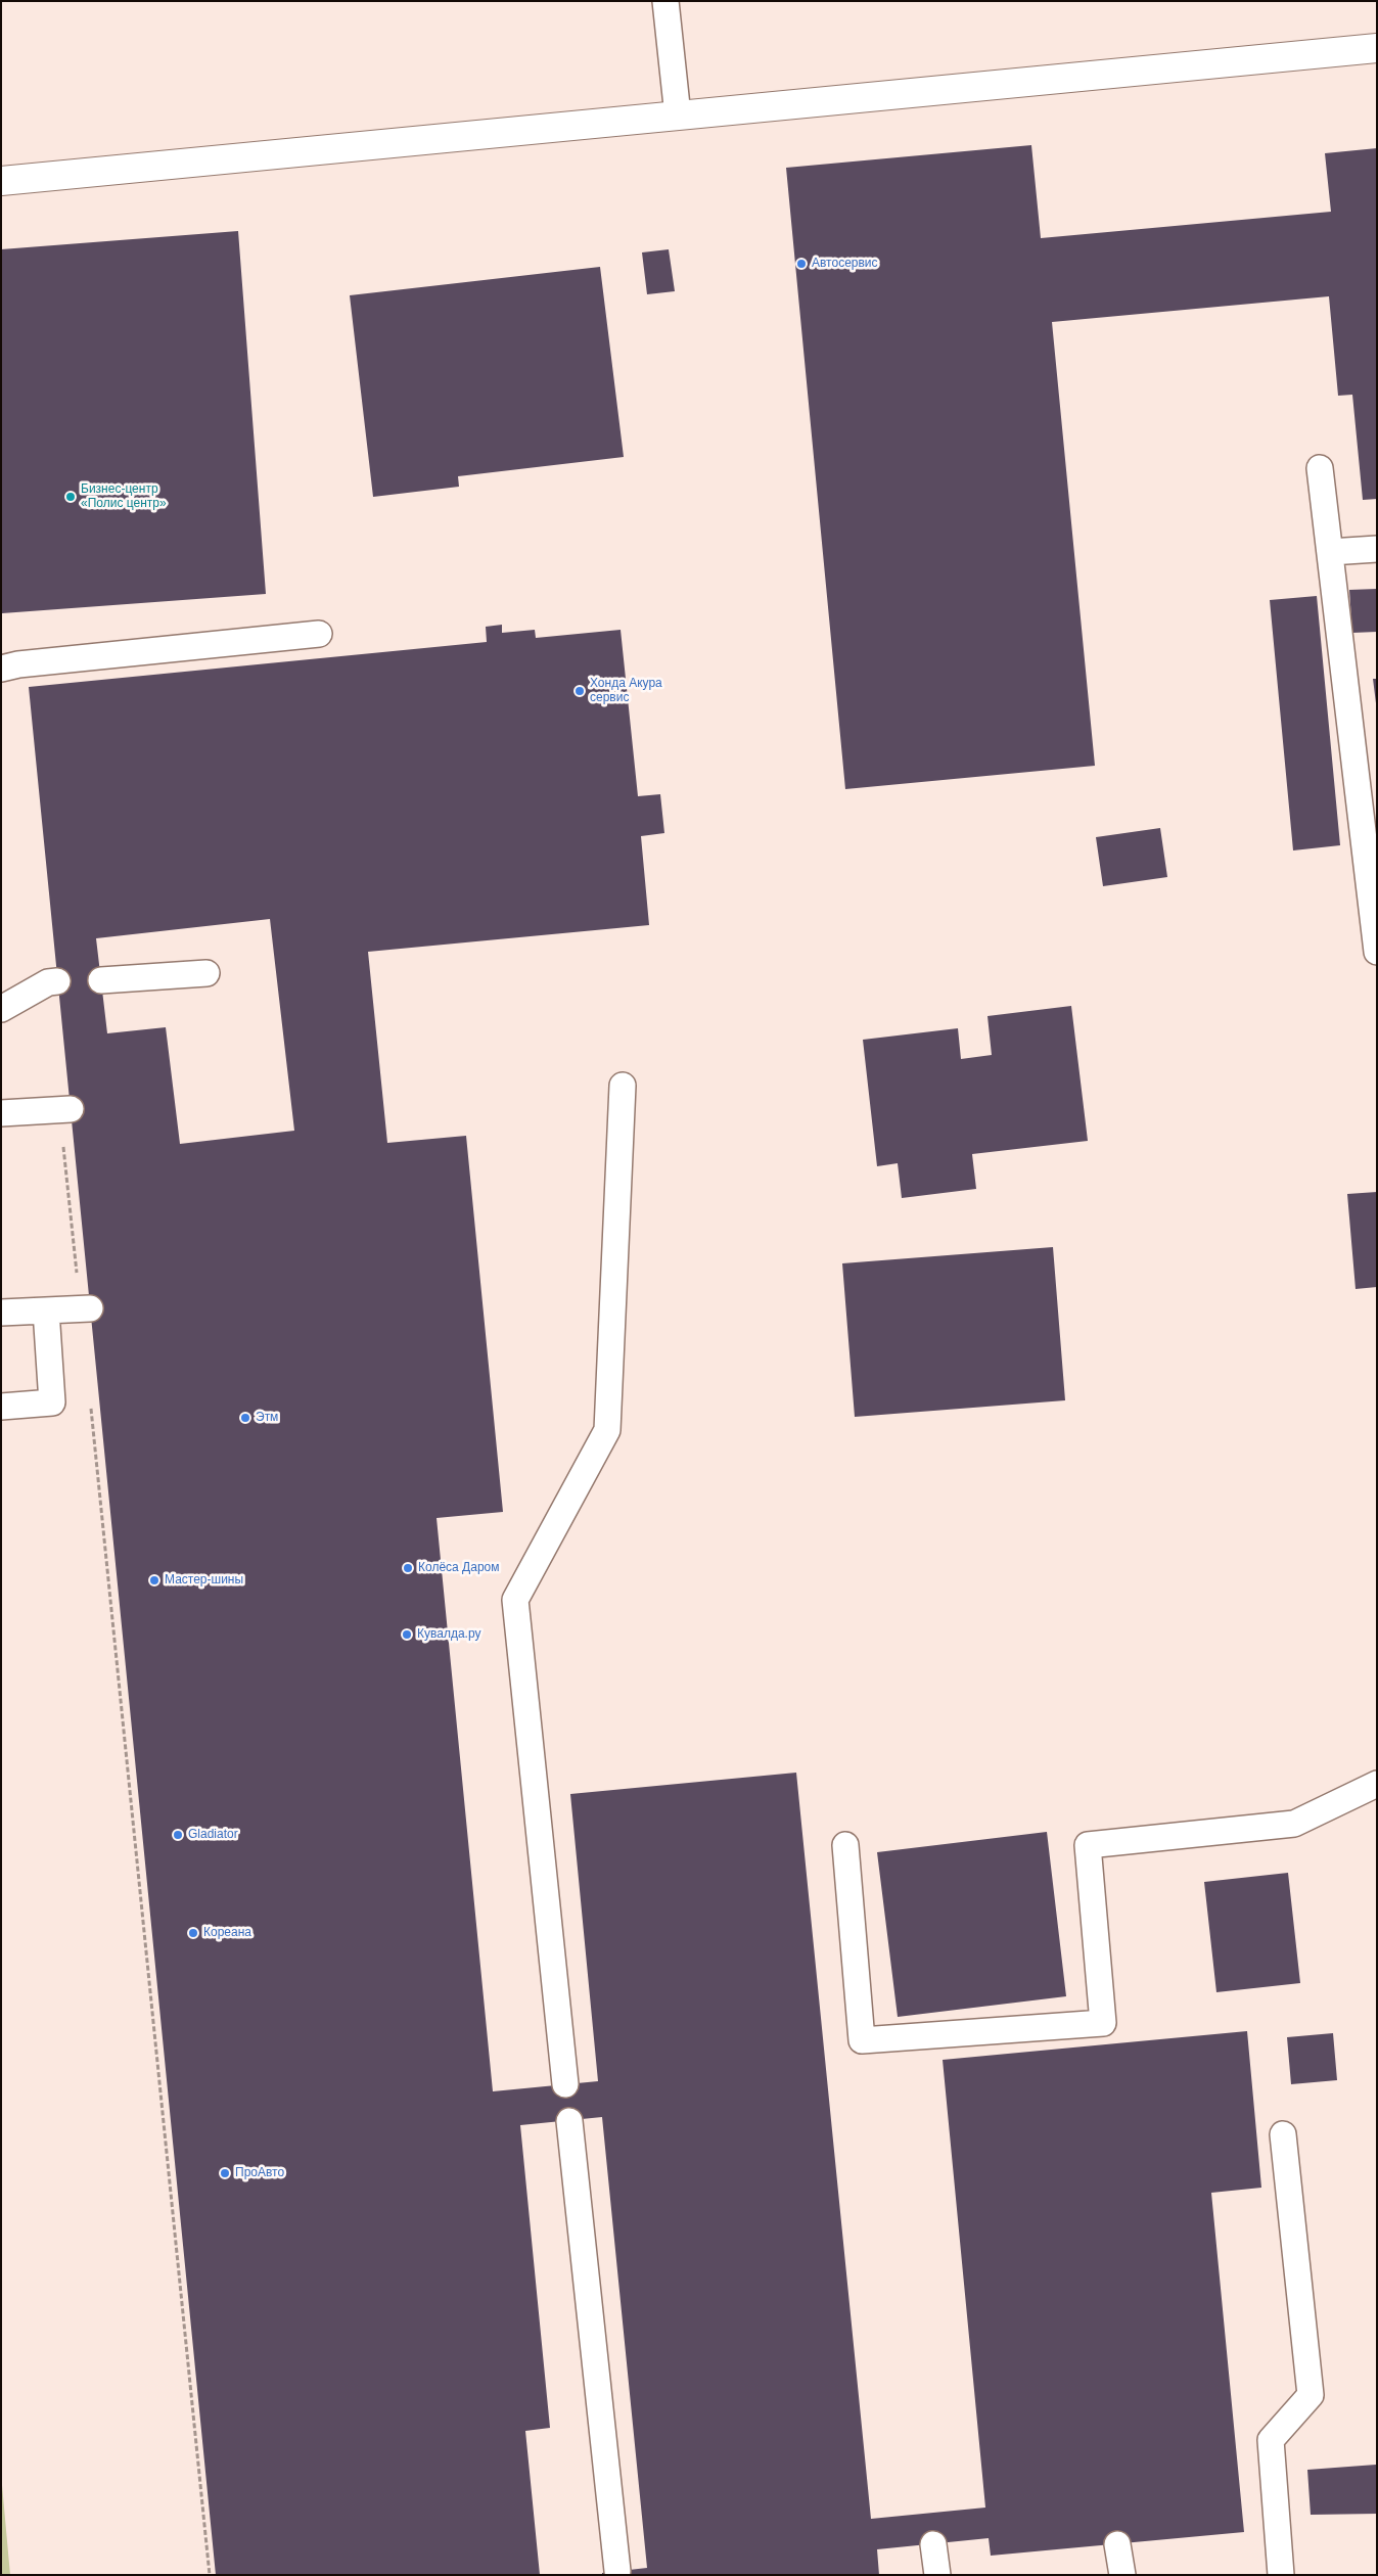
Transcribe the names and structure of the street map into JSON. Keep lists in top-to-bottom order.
{
  "places": [
    "Автосервис",
    "Бизнес-центр «Полис центр»",
    "Хонда Акура сервис",
    "Этм",
    "Колёса Даром",
    "Мастер-шины",
    "Кувалда.ру",
    "Gladiator",
    "Кореана",
    "ПроАвто"
  ]
}
